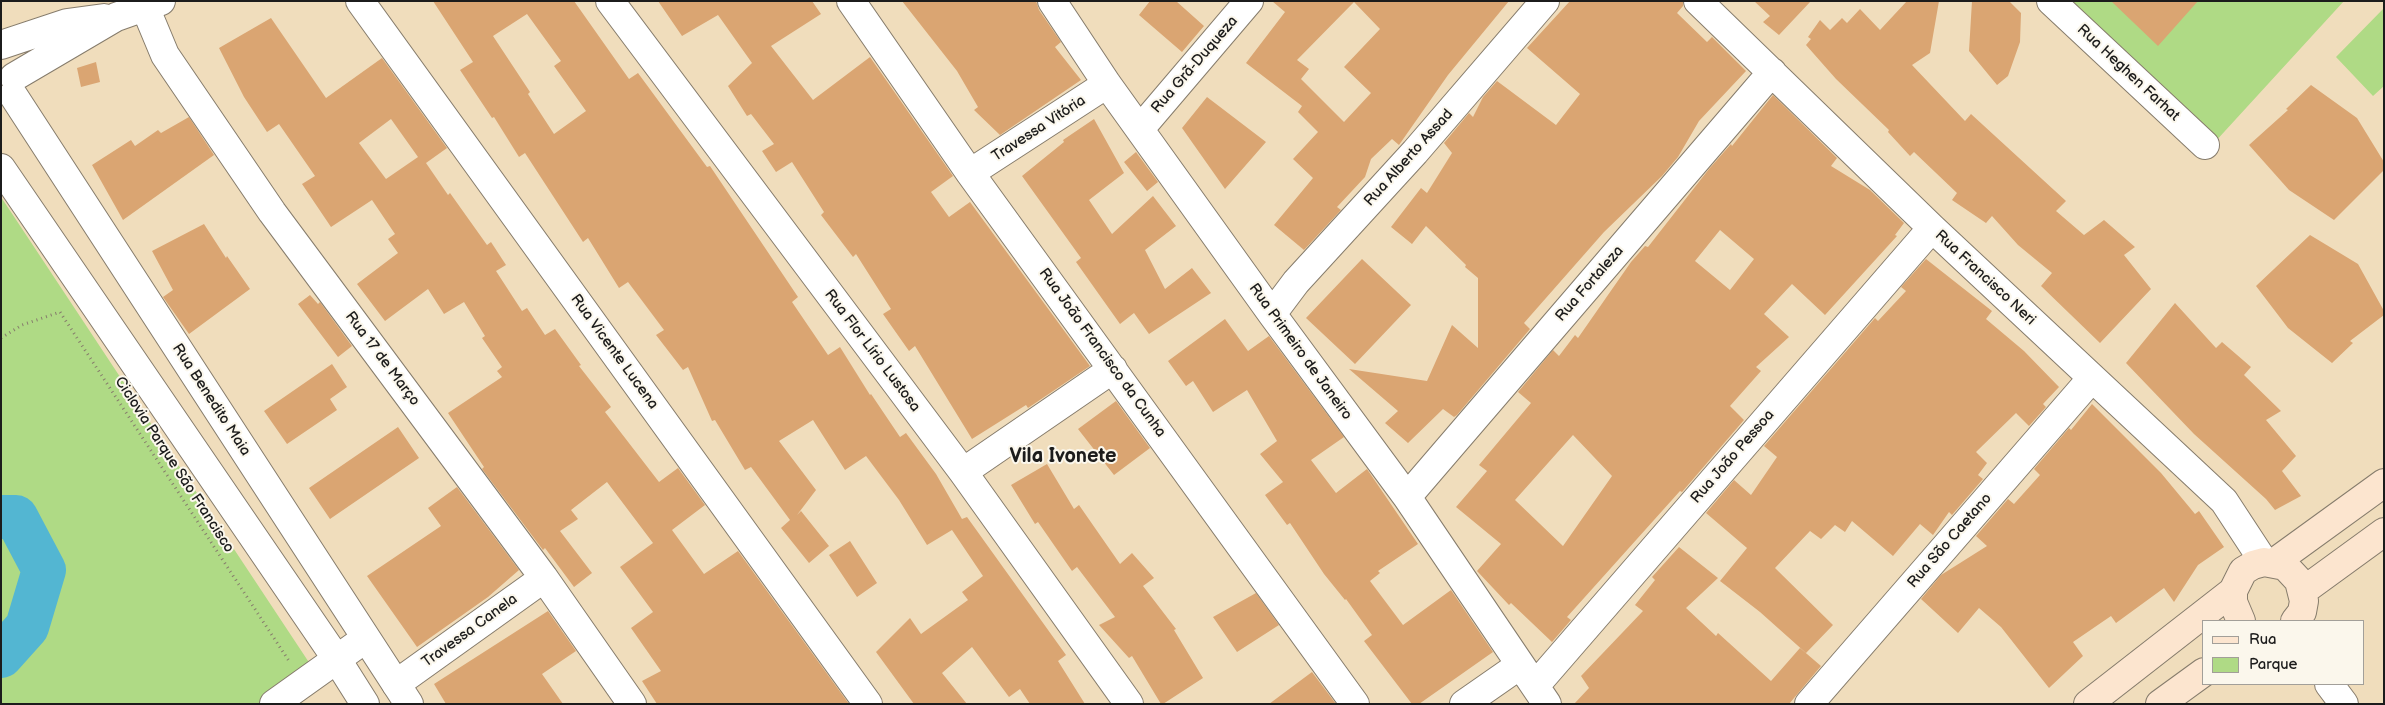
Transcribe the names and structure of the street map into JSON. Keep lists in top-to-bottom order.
{
  "streets": {
    "street": [
      "Rua Grã-Duqueza",
      "Rua Heghen Farhat",
      "Travessa Vitória",
      "Rua Alberto Assad",
      "Rua Francisco Neri",
      "Rua Fortaleza",
      "Rua Flor Lírio Lustosa",
      "Rua Vicente Lucena",
      "Rua Primeiro de Janeiro",
      "Rua João Francisco da Cunha",
      "Rua 17 de Março",
      "Rua Benedito Maia",
      "Rua João Pessoa",
      "Rua São Caetano",
      "Travessa Canela"
    ],
    "path": ["Ciclovia Parque São Francisco"]
  },
  "crossings": [
    ["Rua Grã-Duqueza", "Rua Primeiro de Janeiro"],
    ["Travessa Vitória", "Rua Primeiro de Janeiro"],
    ["Travessa Vitória", "Rua João Francisco da Cunha"],
    ["Rua Alberto Assad", "Rua Primeiro de Janeiro"],
    ["Rua Francisco Neri", "Rua Fortaleza"],
    ["Rua Francisco Neri", "Rua João Pessoa"],
    ["Rua Francisco Neri", "Rua São Caetano"],
    ["Rua Fortaleza", "Rua Primeiro de Janeiro"],
    ["Rua Primeiro de Janeiro", "Rua João Pessoa"],
    ["Rua 17 de Março", "Travessa Canela"],
    ["Rua Benedito Maia", "Travessa Canela"]
  ],
  "districts": ["Vila Ivonete"],
  "legend": ["Rua", "Parque"]
}
